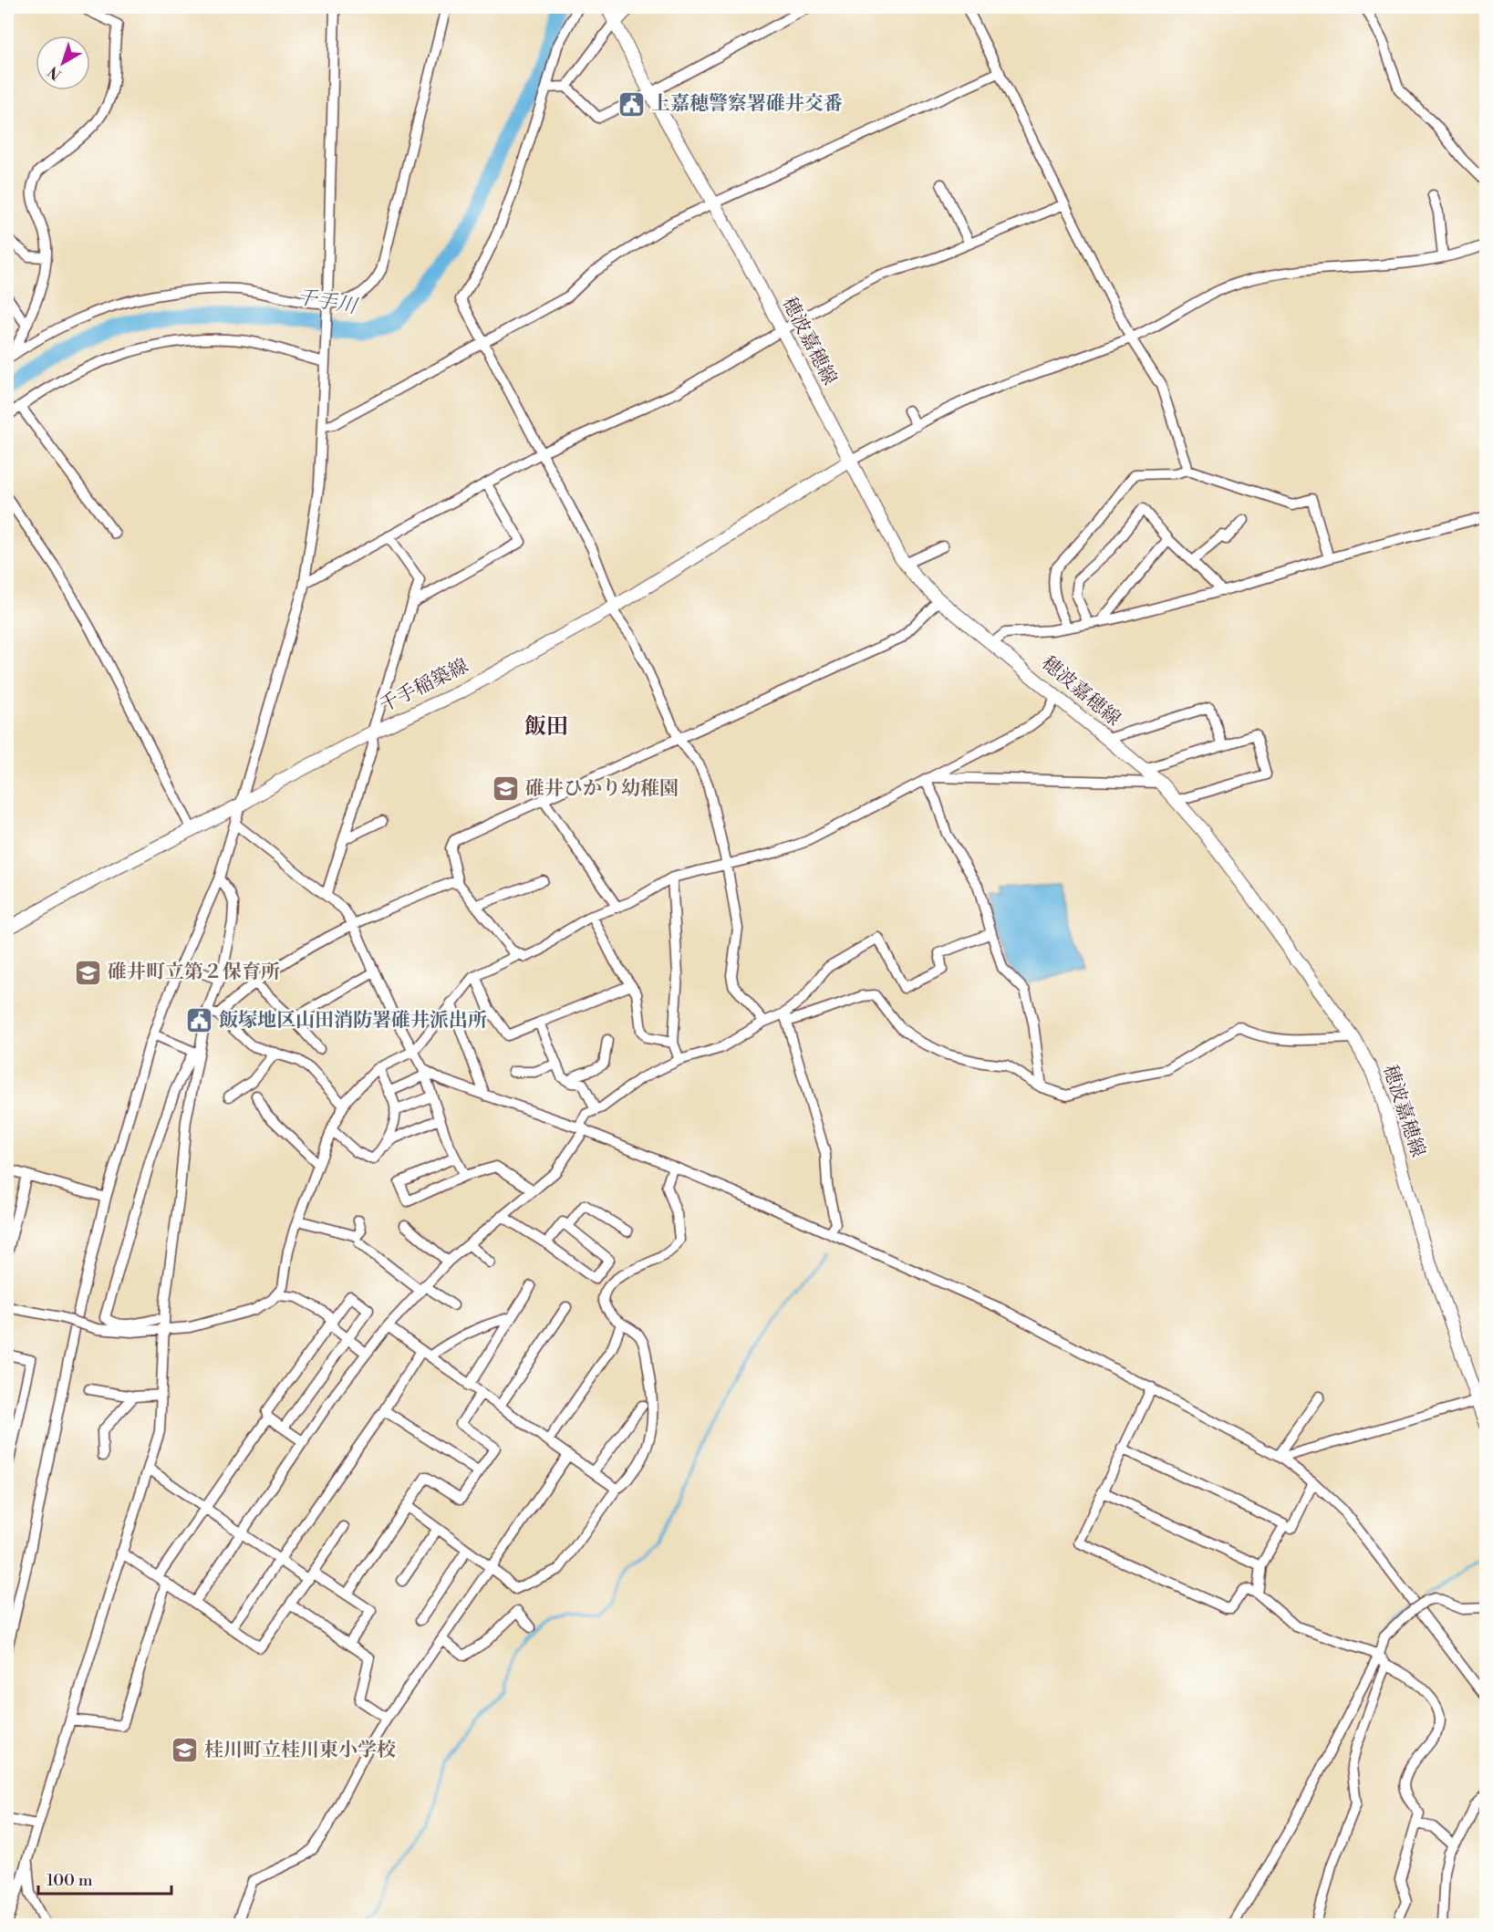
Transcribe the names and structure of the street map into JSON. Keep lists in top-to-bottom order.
{
  "streets": {
    "main road": ["穂波嘉穂線", "千手稲築線"]
  },
  "crossings": [
    ["穂波嘉穂線", "千手稲築線"]
  ],
  "districts": ["飯田"],
  "water": ["千手川"],
  "places": {
    "public building": ["上嘉穂警察署碓井交番", "飯塚地区山田消防署碓井派出所"],
    "school or university": ["碓井ひかり幼稚園", "碓井町立第２保育所", "桂川町立桂川東小学校"]
  },
  "scale_bar": "100 m",
  "north": "bottom left"
}
